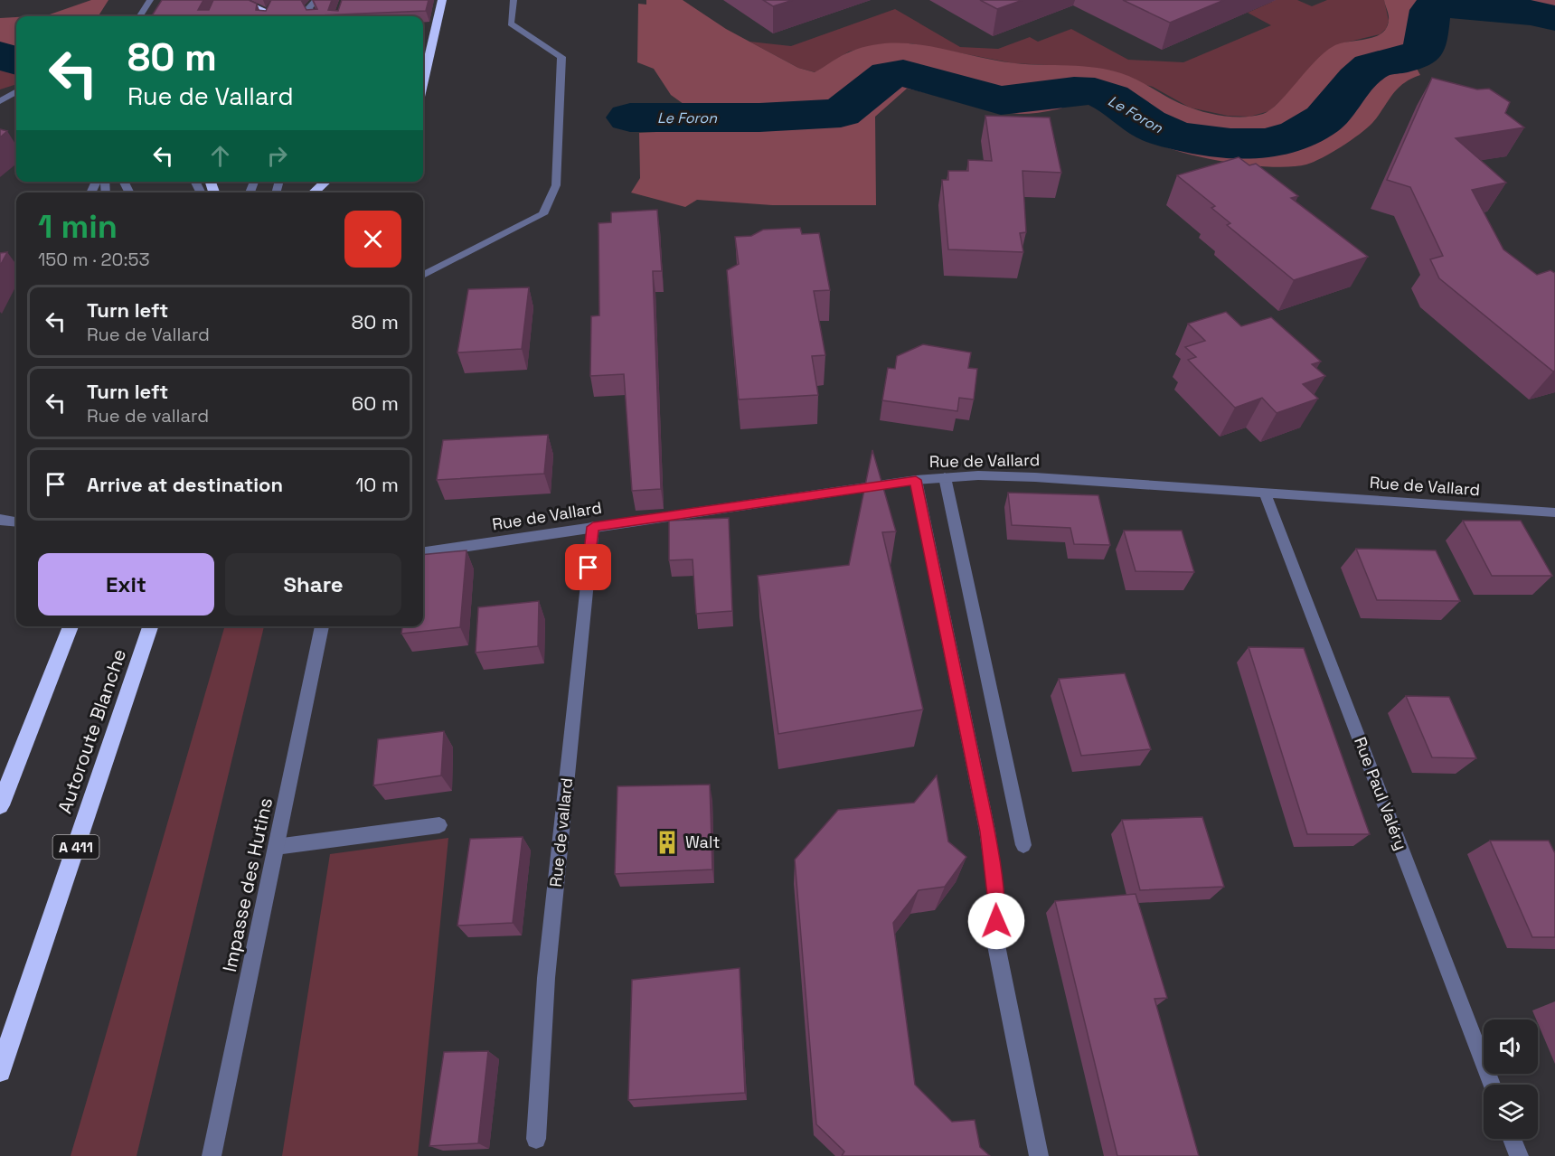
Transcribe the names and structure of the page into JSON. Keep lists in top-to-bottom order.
{
  "streets": {
    "highway": ["Autoroute Blanche", "A 411"],
    "street": [
      "Rue de Vallard",
      "Rue Paul Valéry",
      "Rue de vallard",
      "Impasse des Hutins"
    ]
  },
  "crossings": [
    ["Rue de Vallard", "Rue Paul Valéry"],
    ["Rue de Vallard", "Rue de vallard"]
  ],
  "water": ["Le Foron"],
  "places": {
    "building": ["Walt"]
  },
  "page": {
    "turn": ["80 m", "Rue de Vallard"],
    "heading": ["1 min", "150 m · 20:53"],
    "list": [
      {
        "name": "Turn left",
        "note": "Rue de Vallard",
        "value": "80 m"
      },
      {
        "name": "Turn left",
        "note": "Rue de vallard",
        "value": "60 m"
      },
      {
        "name": "Arrive at destination",
        "value": "10 m"
      }
    ],
    "buttons": ["Exit", "Share"]
  }
}
